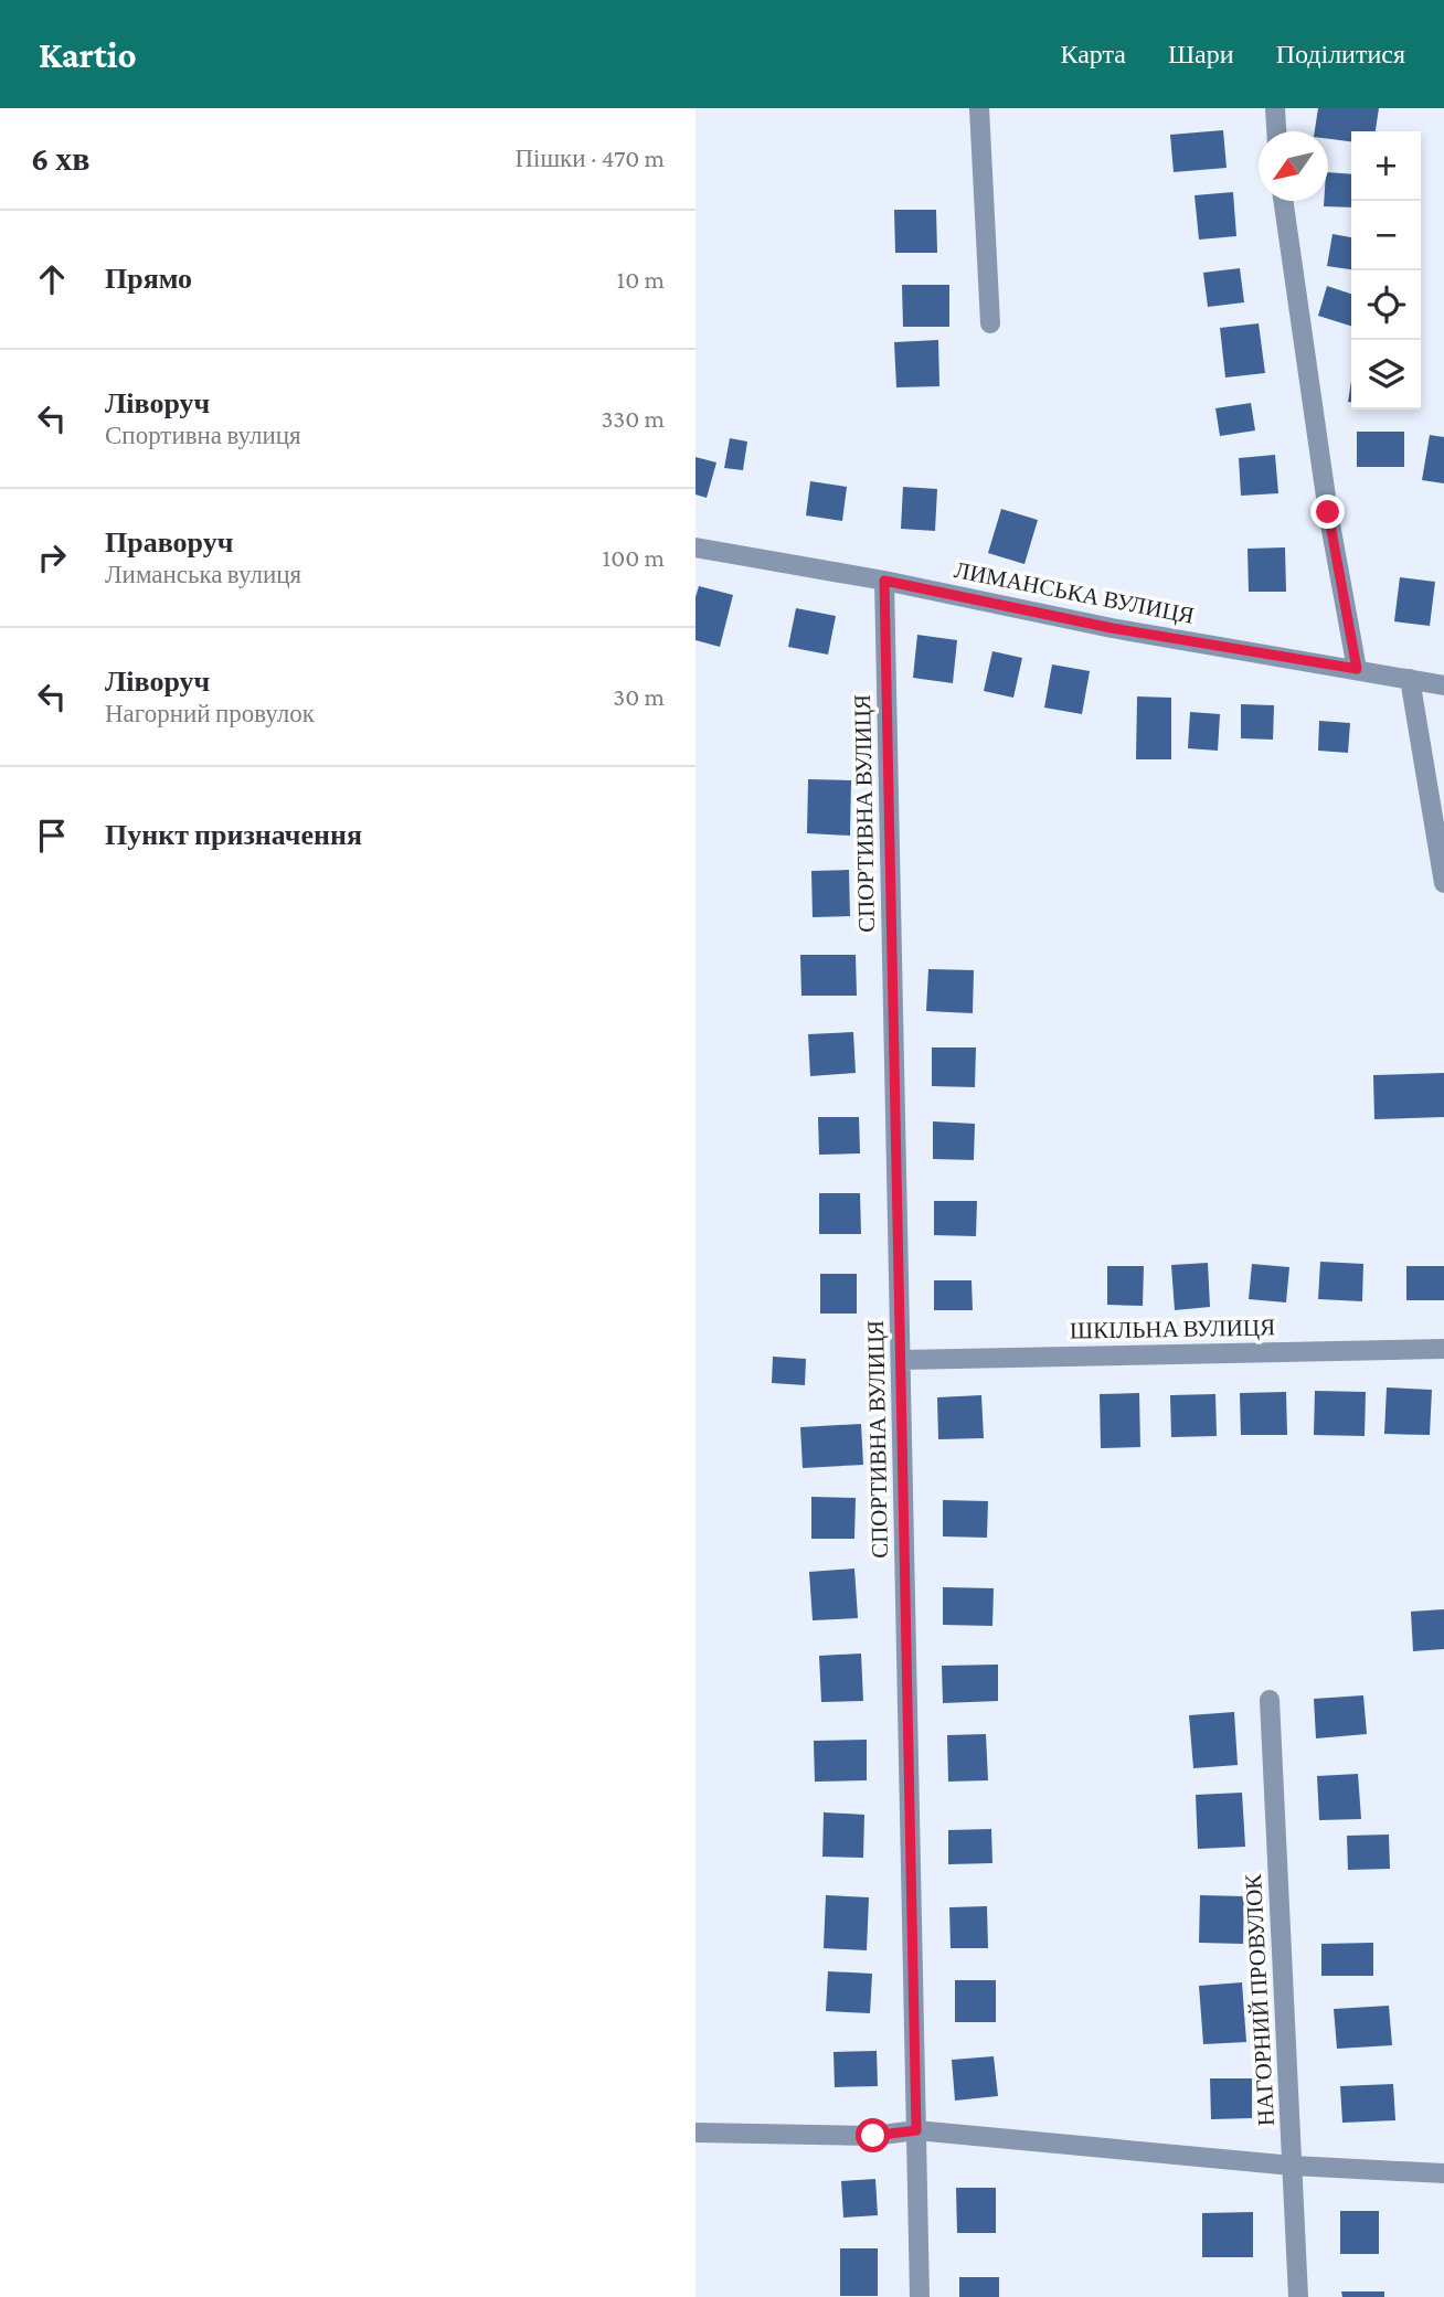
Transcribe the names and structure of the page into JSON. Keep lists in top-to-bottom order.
{
  "streets": {
    "street": [
      "ЛИМАНСЬКА ВУЛИЦЯ",
      "СПОРТИВНА ВУЛИЦЯ",
      "ШКІЛЬНА ВУЛИЦЯ",
      "НАГОРНИЙ ПРОВУЛОК"
    ]
  },
  "crossings": [
    ["ЛИМАНСЬКА ВУЛИЦЯ", "СПОРТИВНА ВУЛИЦЯ"],
    ["СПОРТИВНА ВУЛИЦЯ", "ШКІЛЬНА ВУЛИЦЯ"]
  ],
  "north": "bottom left",
  "page": {
    "header": "Kartio",
    "nav": ["Карта", "Шари", "Поділитися"],
    "heading": ["6 хв", "Пішки · 470 m"],
    "map_buttons": ["+", "−"],
    "list": [
      ["Прямо", "10 m"],
      ["Ліворуч", "Спортивна вулиця", "330 m"],
      ["Праворуч", "Лиманська вулиця", "100 m"],
      ["Ліворуч", "Нагорний провулок", "30 m"],
      "Пункт призначення"
    ]
  }
}
